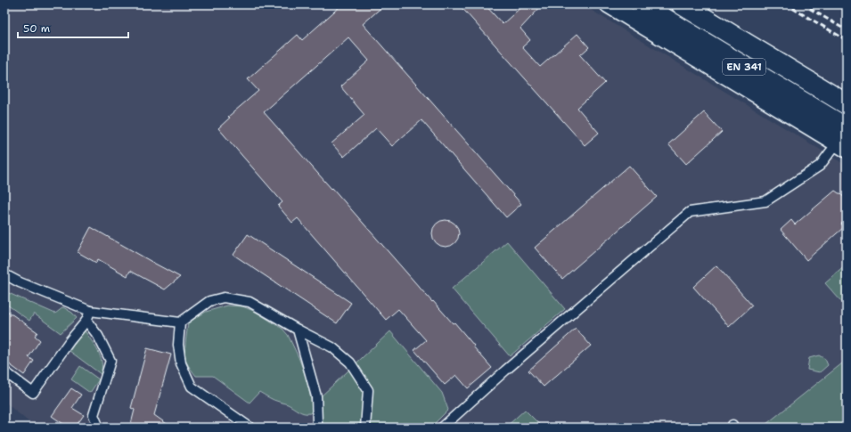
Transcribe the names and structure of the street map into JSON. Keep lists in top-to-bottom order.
{
  "streets": {
    "highway": ["EN 341"]
  },
  "scale_bar": "50 m"
}
